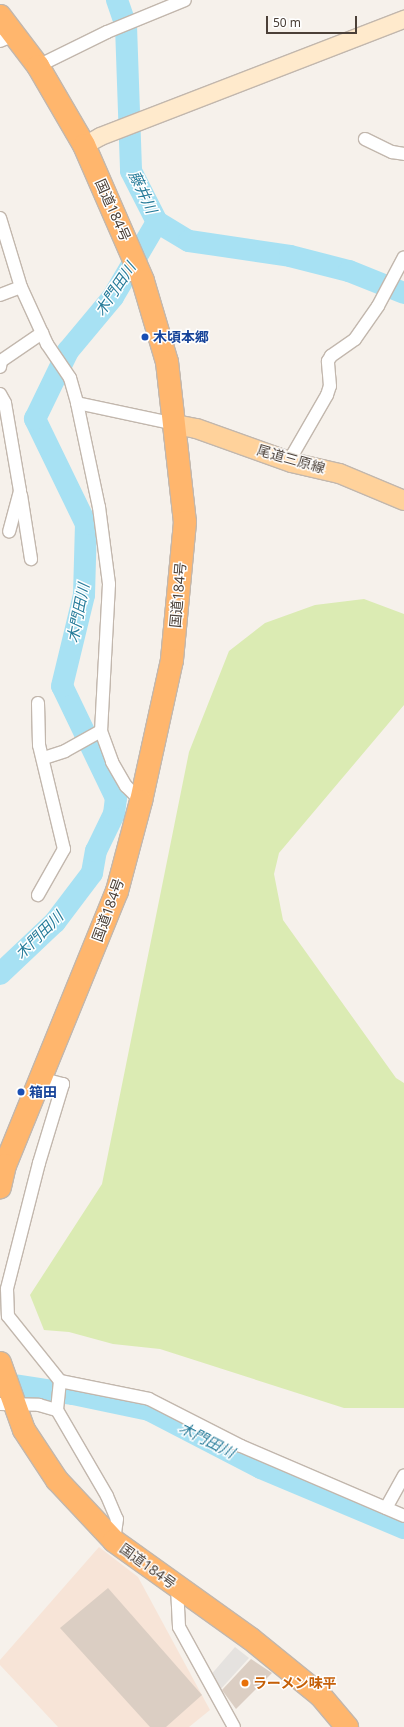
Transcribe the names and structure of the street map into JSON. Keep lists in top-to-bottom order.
{
  "streets": {
    "highway": ["国道184号"],
    "main road": ["尾道三原線"]
  },
  "crossings": [
    ["国道184号", "尾道三原線"]
  ],
  "water": ["藤井川", "木門田川"],
  "places": ["木頃本郷", "箱田", "ラーメン味平"],
  "scale_bar": "50 m"
}
